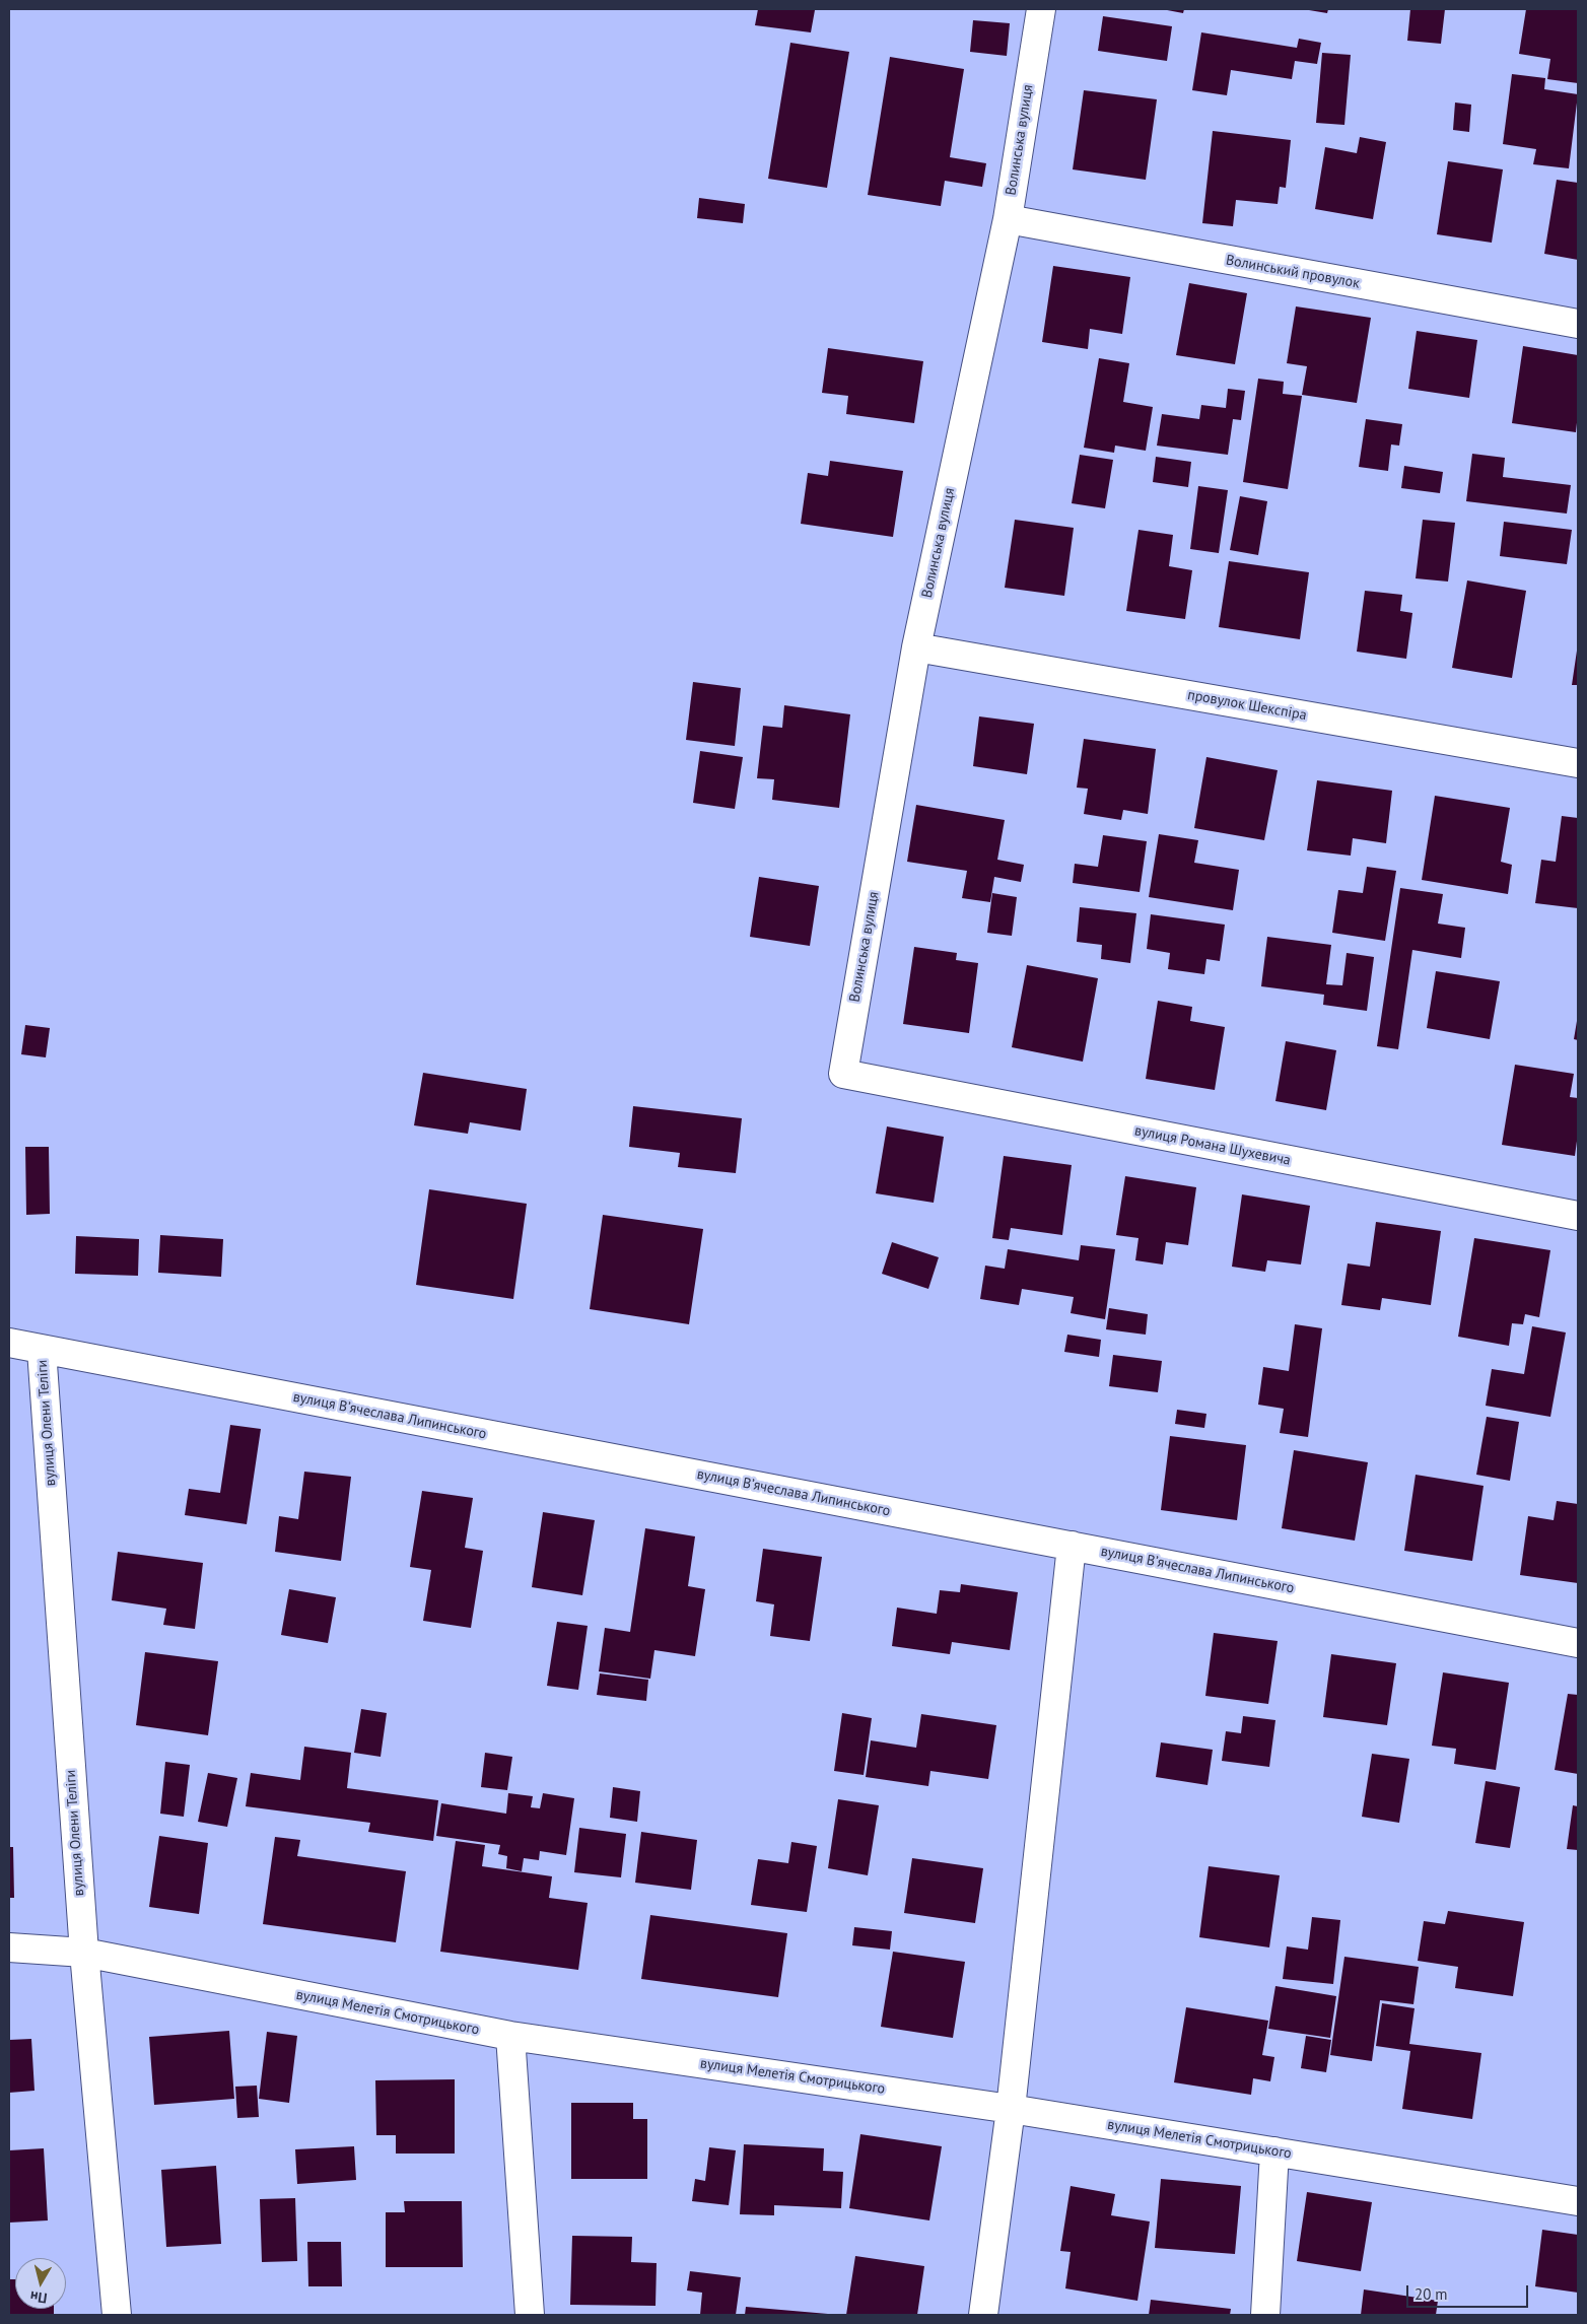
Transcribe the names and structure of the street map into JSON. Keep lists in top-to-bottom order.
{
  "streets": {
    "street": [
      "Волинська вулиця",
      "Волинський провулок",
      "провулок Шекспіра",
      "вулиця Романа Шухевича",
      "вулиця Вʼячеслава Липинського",
      "вулиця Олени Теліги",
      "вулиця Мелетія Смотрицького"
    ]
  },
  "crossings": [
    ["Волинська вулиця", "Волинський провулок"],
    ["Волинська вулиця", "провулок Шекспіра"],
    ["Волинська вулиця", "вулиця Романа Шухевича"],
    ["вулиця Вʼячеслава Липинського", "вулиця Олени Теліги"],
    ["вулиця Олени Теліги", "вулиця Мелетія Смотрицького"]
  ],
  "scale_bar": "20 m",
  "north": "bottom"
}
